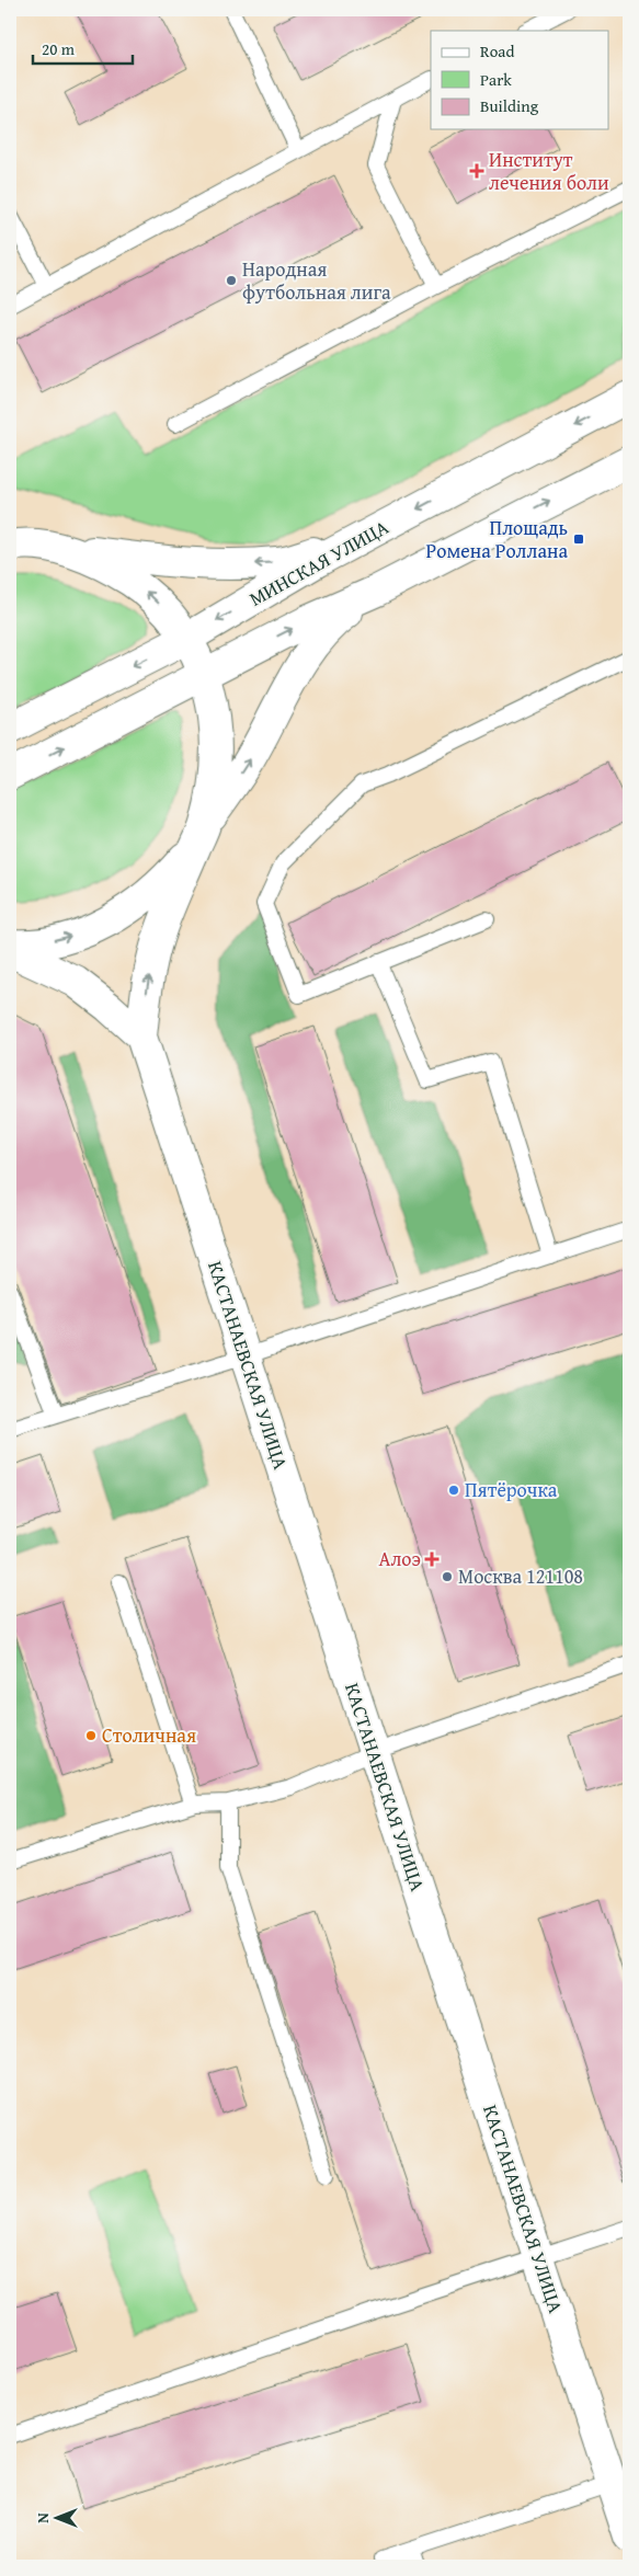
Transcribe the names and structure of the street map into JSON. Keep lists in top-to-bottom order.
{
  "streets": {
    "street": ["МИНСКАЯ УЛИЦА", "КАСТАНАЕВСКАЯ УЛИЦА"]
  },
  "crossings": [
    ["МИНСКАЯ УЛИЦА", "КАСТАНАЕВСКАЯ УЛИЦА"]
  ],
  "places": {
    "health": ["Институт лечения боли", "Алоэ"],
    "other": [
      "Народная футбольная лига",
      "Пятёрочка",
      "Москва 121108",
      "Столичная"
    ],
    "transit": ["Площадь Ромена Роллана"]
  },
  "legend": ["Road", "Park", "Building"],
  "scale_bar": "20 m",
  "north": "left"
}
